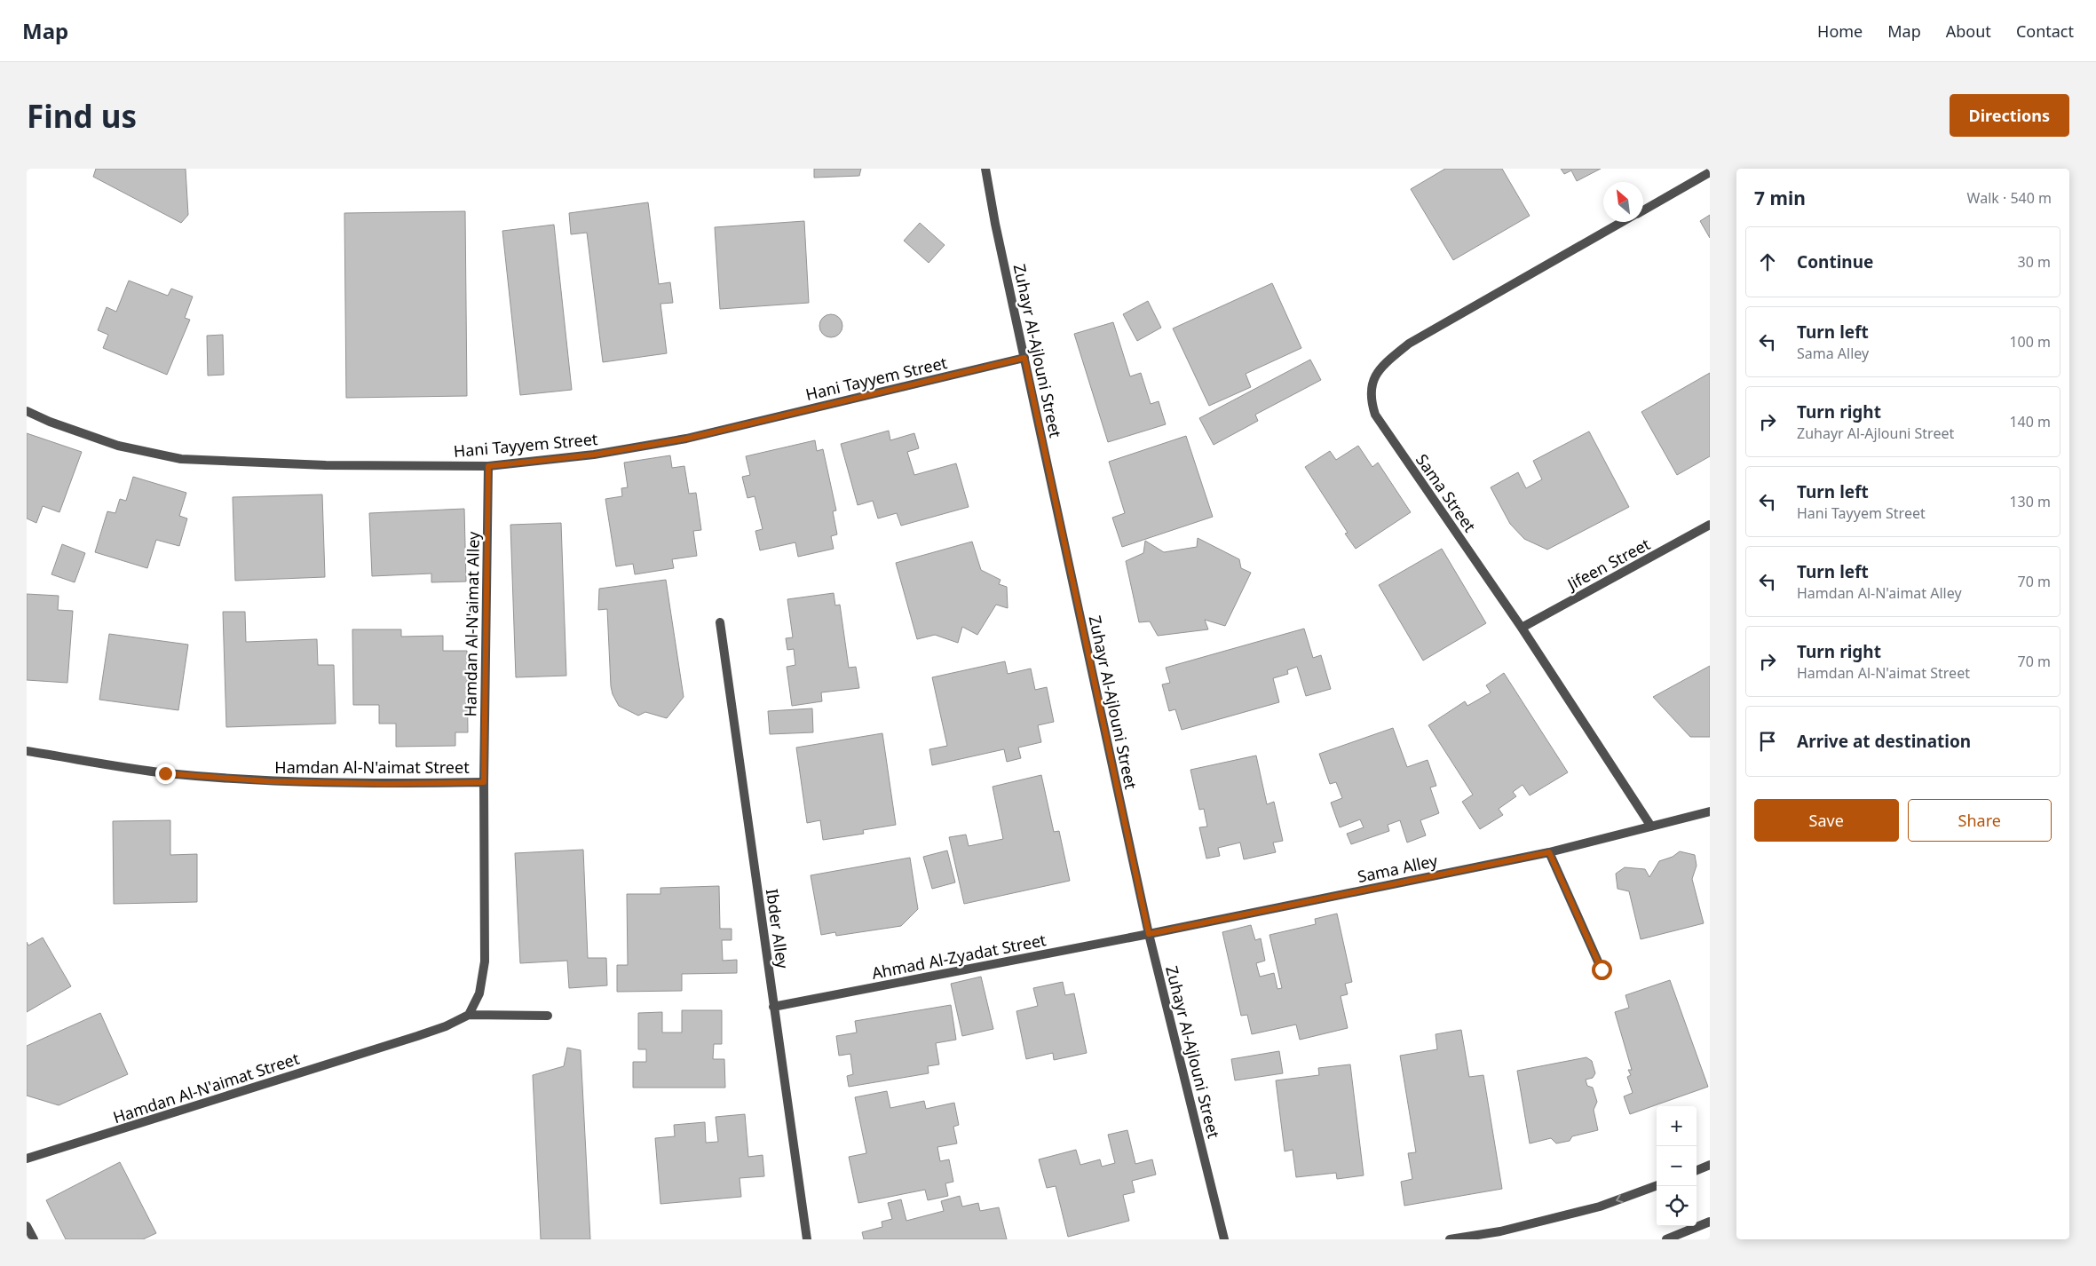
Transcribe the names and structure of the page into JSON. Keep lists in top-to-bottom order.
{
  "streets": {
    "street": [
      "Zuhayr Al-Ajlouni Street",
      "Hani Tayyem Street",
      "Sama Street",
      "Jifeen Street",
      "Hamdan Al-N'aimat Alley",
      "Hamdan Al-N'aimat Street",
      "Sama Alley",
      "Ibder Alley",
      "Ahmad Al-Zyadat Street"
    ]
  },
  "crossings": [
    ["Zuhayr Al-Ajlouni Street", "Hani Tayyem Street"],
    ["Zuhayr Al-Ajlouni Street", "Sama Alley"],
    ["Zuhayr Al-Ajlouni Street", "Ahmad Al-Zyadat Street"],
    ["Hani Tayyem Street", "Hamdan Al-N'aimat Alley"],
    ["Sama Street", "Jifeen Street"],
    ["Sama Street", "Sama Alley"],
    ["Hamdan Al-N'aimat Alley", "Hamdan Al-N'aimat Street"],
    ["Sama Alley", "Ahmad Al-Zyadat Street"],
    ["Ibder Alley", "Ahmad Al-Zyadat Street"]
  ],
  "north": "top left",
  "page": {
    "header": "Map",
    "nav": [
      "Home",
      "Map",
      "About",
      "Contact"
    ],
    "buttons": [
      "Directions",
      ["Save", "Share"]
    ],
    "title": "Find us",
    "heading": ["7 min", "Walk · 540 m"],
    "list": [
      ["Continue", "30 m"],
      ["Turn left", "Sama Alley", "100 m"],
      ["Turn right", "Zuhayr Al-Ajlouni Street", "140 m"],
      ["Turn left", "Hani Tayyem Street", "130 m"],
      ["Turn left", "Hamdan Al-N'aimat Alley", "70 m"],
      ["Turn right", "Hamdan Al-N'aimat Street", "70 m"],
      "Arrive at destination"
    ],
    "map_buttons": ["+", "−"]
  }
}
